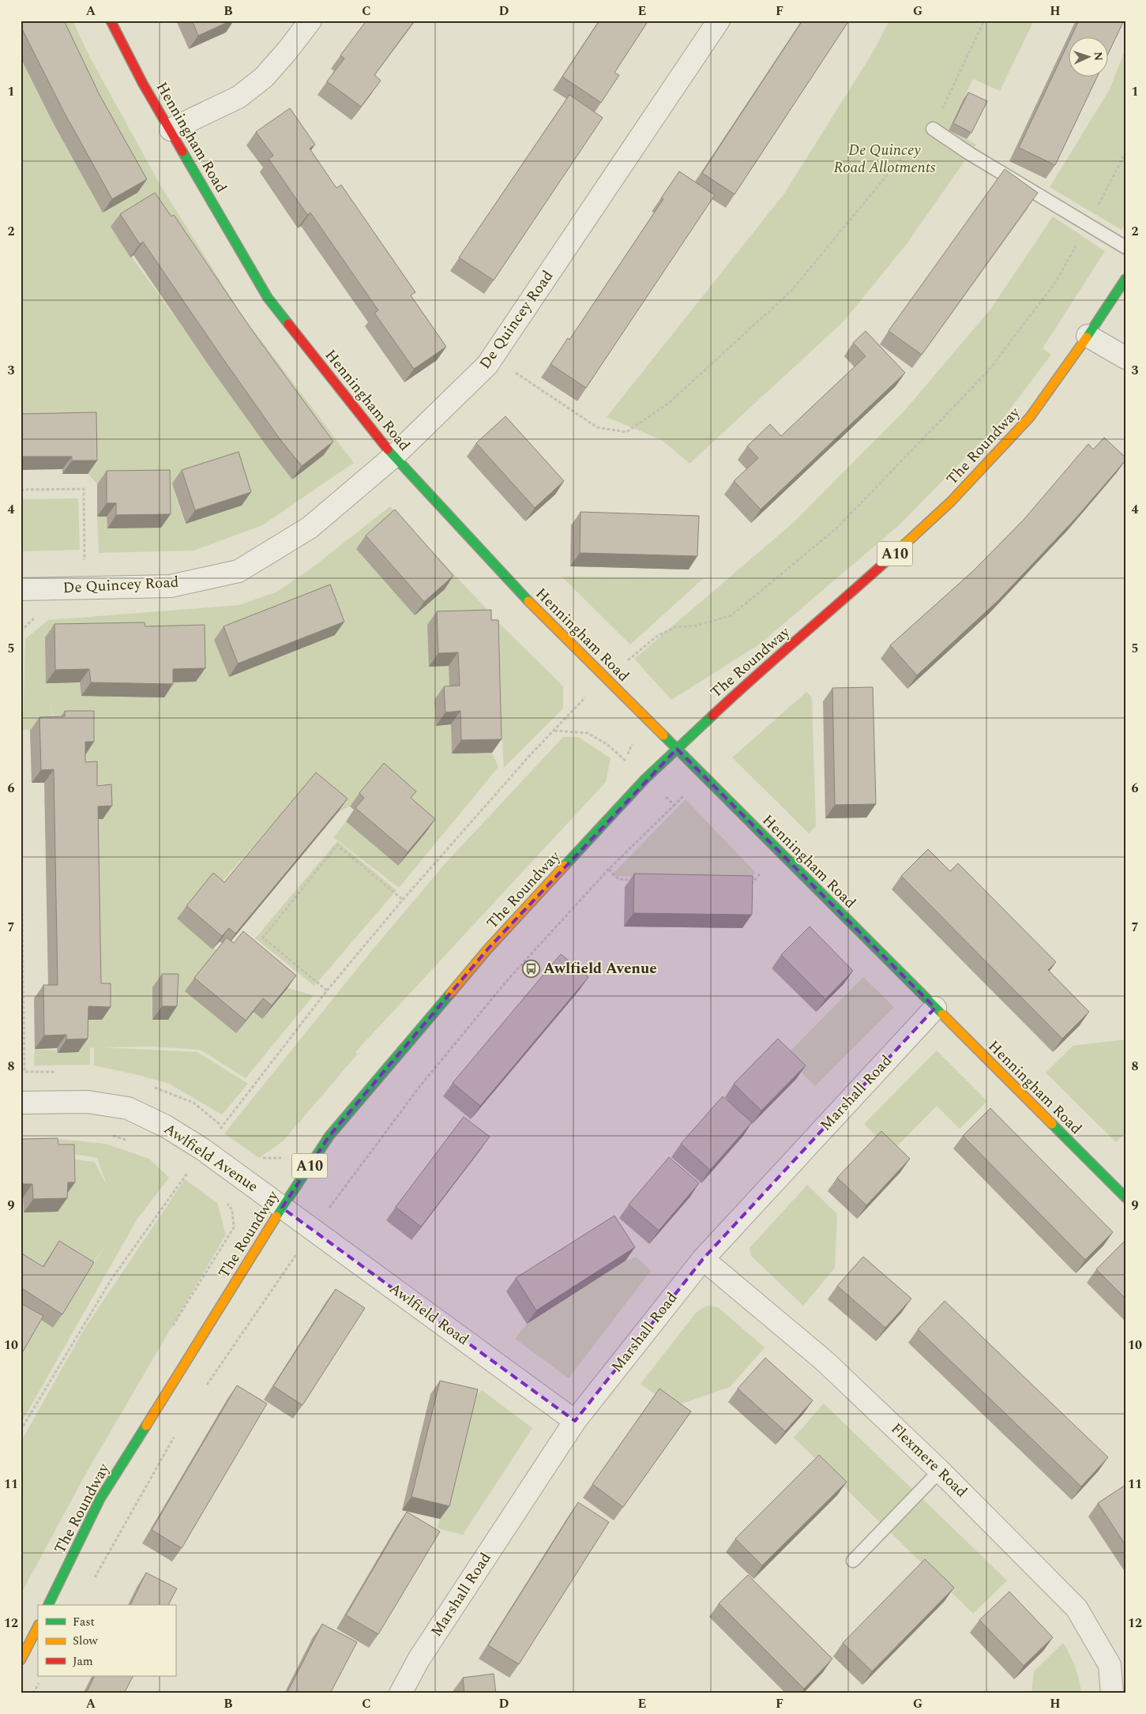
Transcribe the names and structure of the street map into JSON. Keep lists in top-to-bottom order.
{
  "streets": {
    "main road": ["Henningham Road", "The Roundway", "A10"],
    "street": [
      "De Quincey Road",
      "Marshall Road",
      "Awlfield Avenue",
      "Awlfield Road",
      "Flexmere Road"
    ]
  },
  "crossings": [
    ["Henningham Road", "De Quincey Road"],
    ["Henningham Road", "The Roundway"],
    ["Henningham Road", "Marshall Road"],
    ["The Roundway", "Awlfield Avenue"],
    ["The Roundway", "Awlfield Road"],
    ["Marshall Road", "Awlfield Road"],
    ["Marshall Road", "Flexmere Road"],
    ["Awlfield Avenue", "Awlfield Road"]
  ],
  "parks": ["De Quincey Road Allotments"],
  "places": {
    "bus stop": ["Awlfield Avenue"]
  },
  "legend": ["Fast", "Slow", "Jam"],
  "north": "right",
  "grid": {
    "columns": [
      "A",
      "B",
      "C",
      "D",
      "E",
      "F",
      "G",
      "H"
    ],
    "rows": [
      "1",
      "2",
      "3",
      "4",
      "5",
      "6",
      "7",
      "8",
      "9",
      "10",
      "11",
      "12"
    ]
  }
}
